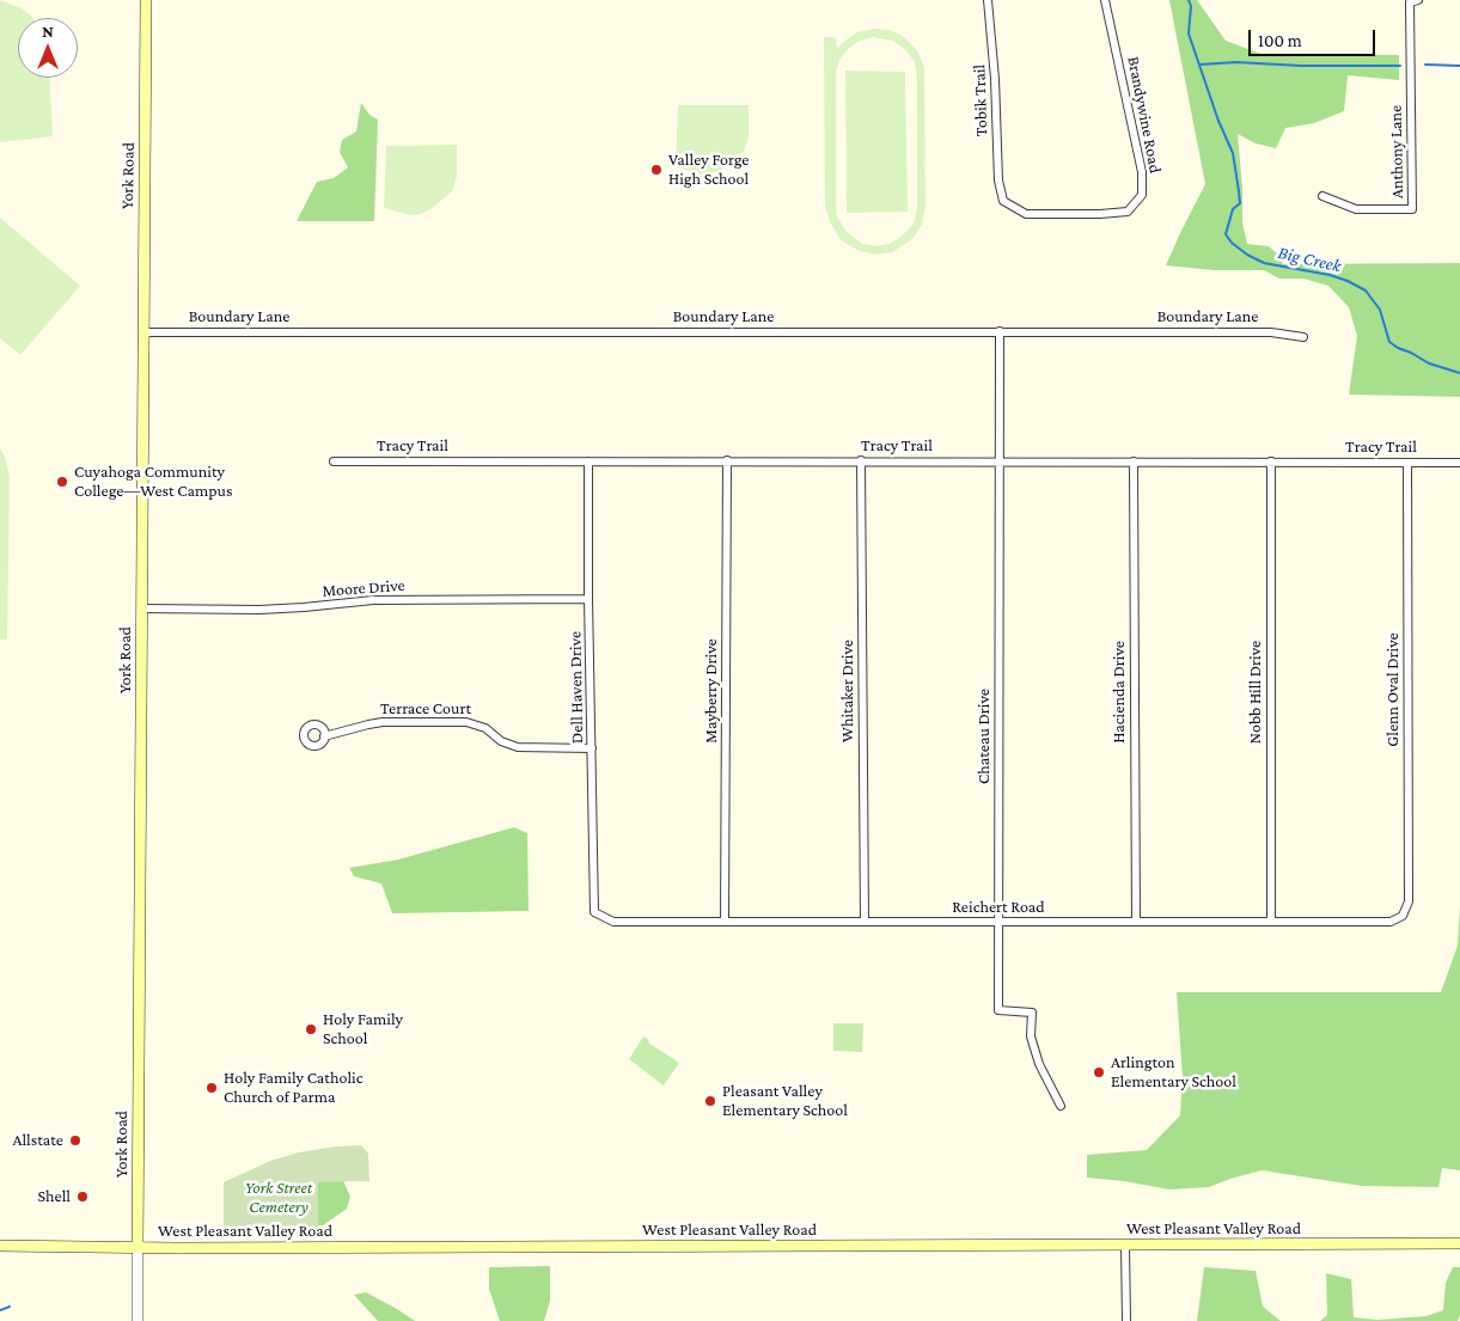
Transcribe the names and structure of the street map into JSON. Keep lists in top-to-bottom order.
{
  "streets": {
    "main road": ["York Road", "West Pleasant Valley Road"],
    "street": [
      "Tobik Trail",
      "Brandywine Road",
      "Anthony Lane",
      "Boundary Lane",
      "Tracy Trail",
      "Moore Drive",
      "Dell Haven Drive",
      "Glenn Oval Drive",
      "Mayberry Drive",
      "Whitaker Drive",
      "Hacienda Drive",
      "Nobb Hill Drive",
      "Terrace Court",
      "Chateau Drive",
      "Reichert Road"
    ]
  },
  "crossings": [
    ["Tobik Trail", "Brandywine Road"],
    ["York Road", "Boundary Lane"],
    ["York Road", "Moore Drive"],
    ["York Road", "West Pleasant Valley Road"],
    ["Boundary Lane", "Chateau Drive"],
    ["Tracy Trail", "Dell Haven Drive"],
    ["Tracy Trail", "Glenn Oval Drive"],
    ["Tracy Trail", "Mayberry Drive"],
    ["Tracy Trail", "Whitaker Drive"],
    ["Tracy Trail", "Hacienda Drive"],
    ["Tracy Trail", "Nobb Hill Drive"],
    ["Tracy Trail", "Chateau Drive"],
    ["Moore Drive", "Dell Haven Drive"],
    ["Dell Haven Drive", "Terrace Court"],
    ["Dell Haven Drive", "Reichert Road"],
    ["Glenn Oval Drive", "Reichert Road"],
    ["Mayberry Drive", "Reichert Road"],
    ["Whitaker Drive", "Reichert Road"],
    ["Hacienda Drive", "Reichert Road"],
    ["Nobb Hill Drive", "Reichert Road"],
    ["Chateau Drive", "Reichert Road"]
  ],
  "water": ["Big Creek"],
  "parks": ["York Street Cemetery"],
  "places": [
    "Valley Forge High School",
    "Cuyahoga Community College—West Campus",
    "Holy Family School",
    "Arlington Elementary School",
    "Holy Family Catholic Church of Parma",
    "Pleasant Valley Elementary School",
    "Allstate",
    "Shell"
  ],
  "scale_bar": "100 m",
  "north": "top"
}
